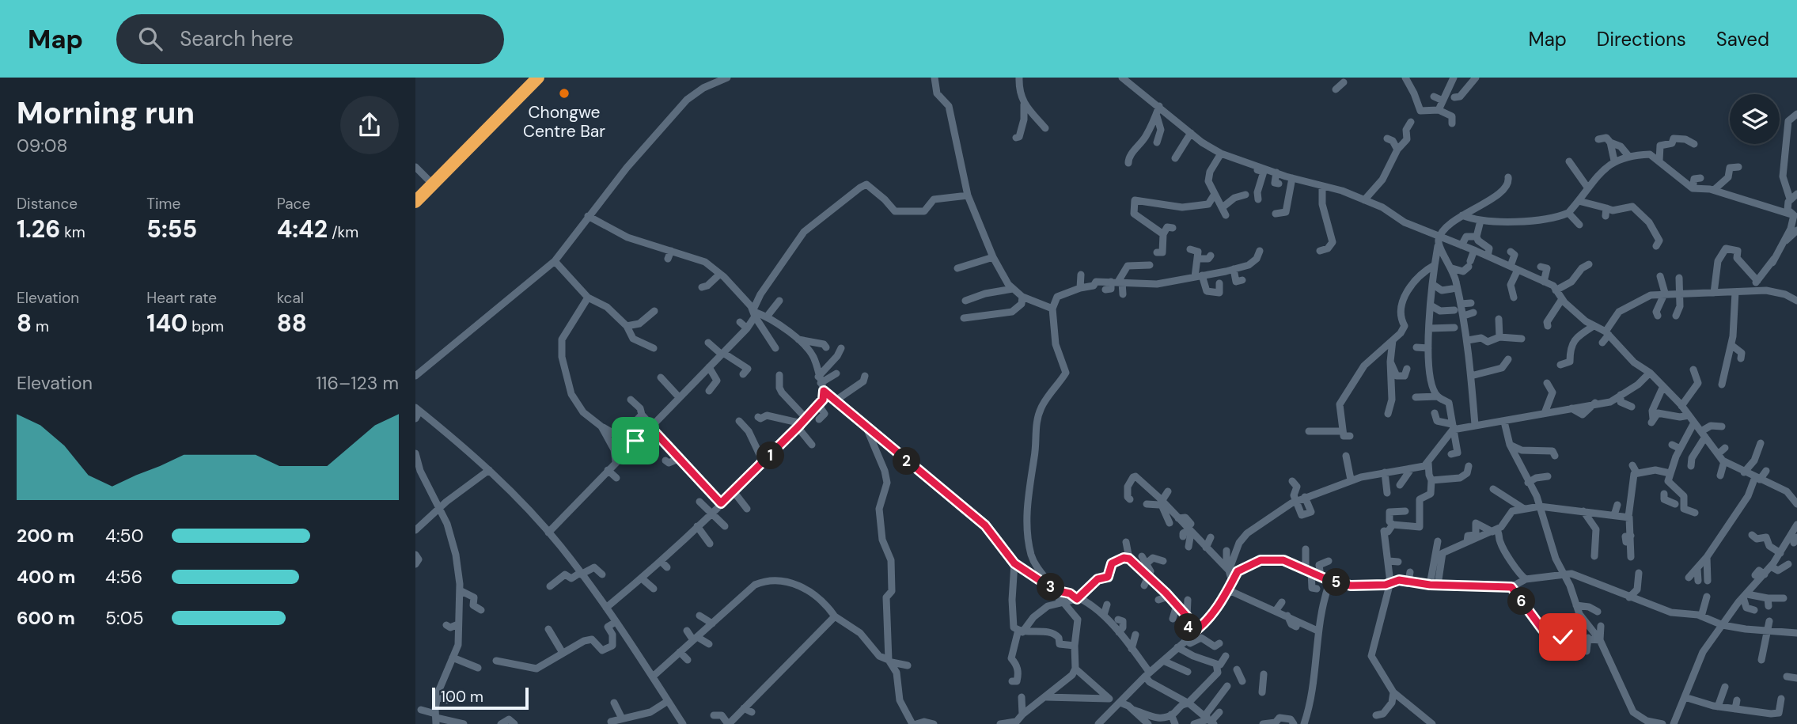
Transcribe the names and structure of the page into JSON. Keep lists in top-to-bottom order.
{
  "places": ["Chongwe Centre Bar"],
  "scale_bar": "100 m",
  "page": {
    "header": "Map",
    "search": "Search here",
    "nav": ["Map", "Directions", "Saved"],
    "heading": ["Morning run", "09:08"],
    "stats": [
      ["Distance", "1.26 km"],
      ["Time", "5:55"],
      ["Pace", "4:42 /km"],
      ["Elevation", "8 m"],
      ["Heart rate", "140 bpm"],
      ["kcal", "88"]
    ],
    "chart": ["Elevation", "116–123 m"],
    "pins": [
      "1",
      "2",
      "5",
      "3",
      "6",
      "4"
    ],
    "list": [
      {
        "name": "200 m",
        "note": "4:50"
      },
      {
        "name": "400 m",
        "note": "4:56"
      },
      {
        "name": "600 m",
        "note": "5:05"
      }
    ],
    "scale": "100 m"
  }
}
